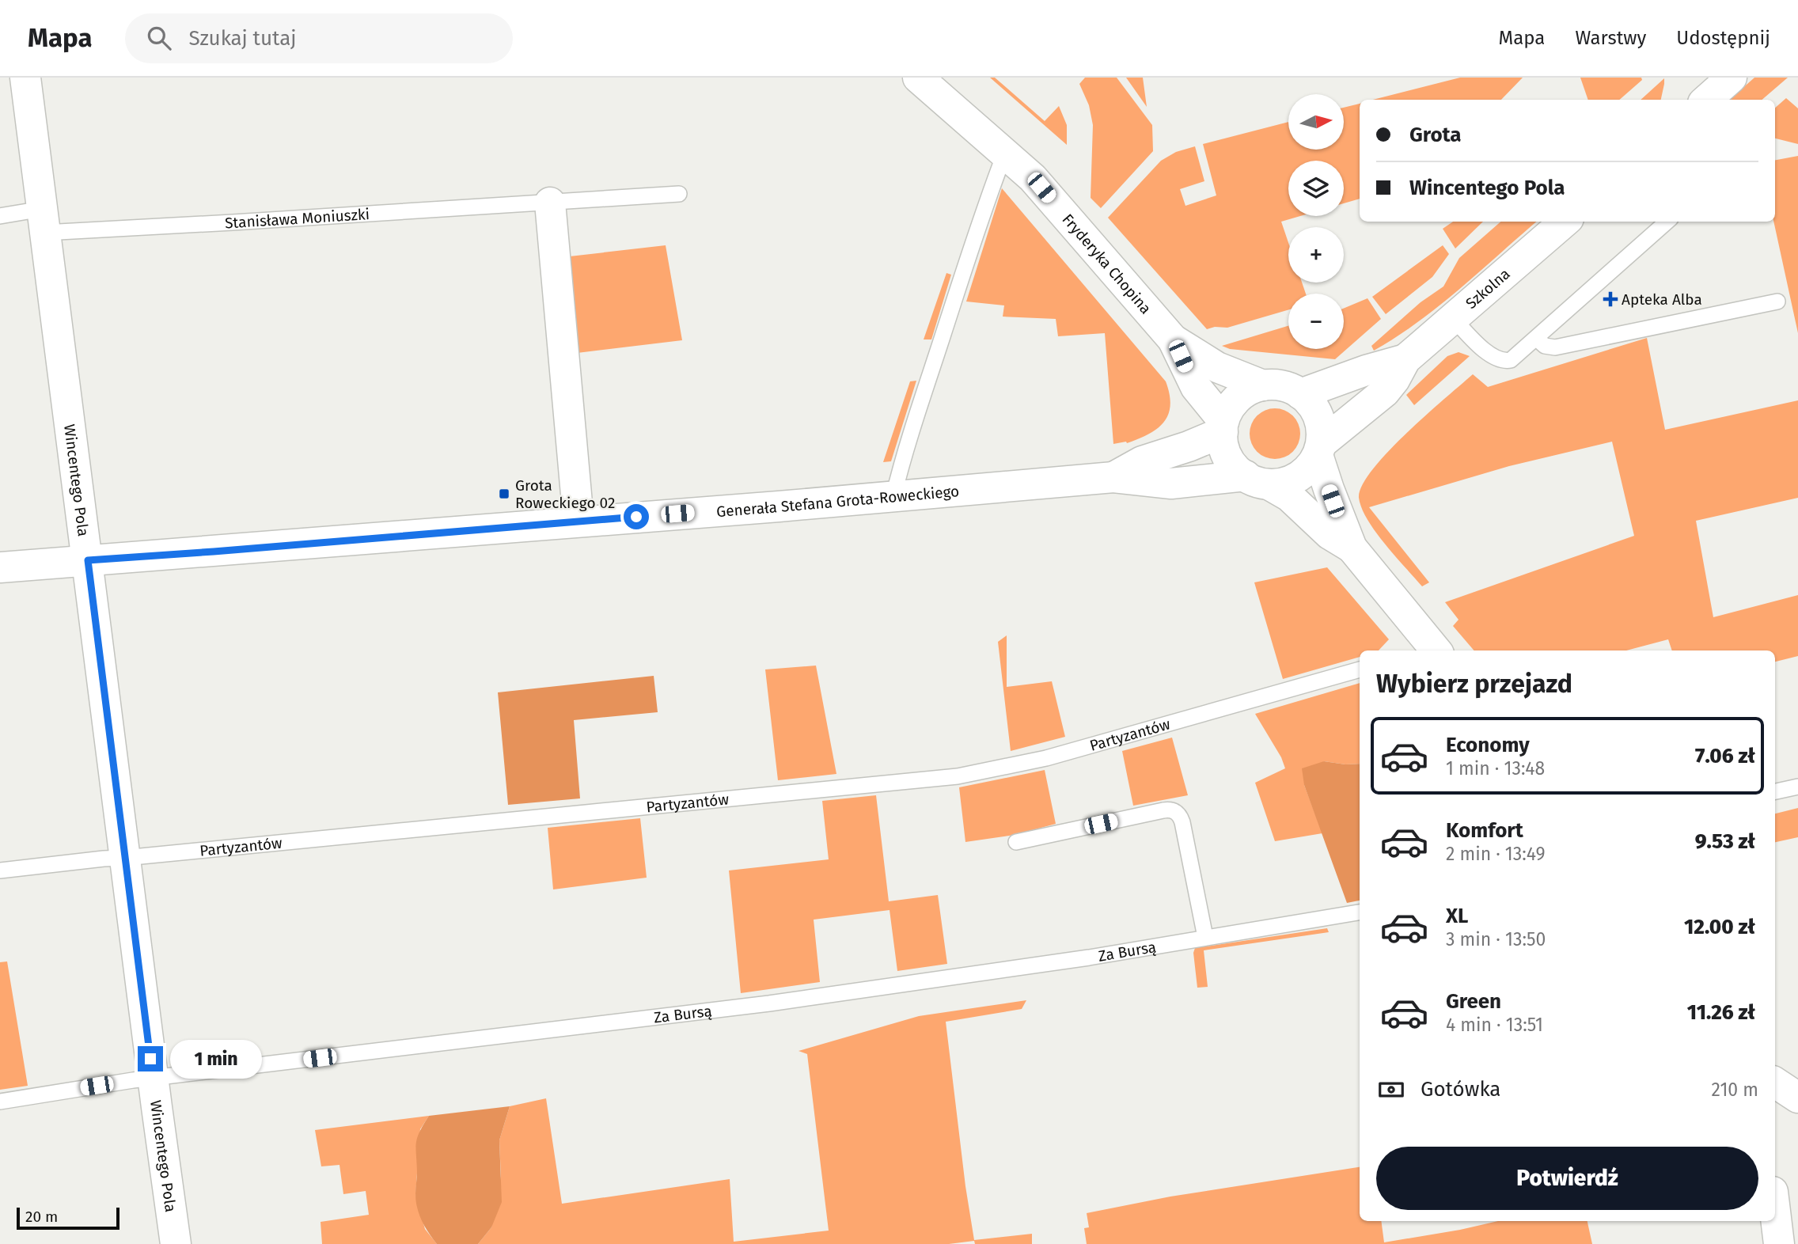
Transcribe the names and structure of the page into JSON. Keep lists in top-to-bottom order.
{
  "streets": {
    "street": [
      "Fryderyka Chopina",
      "Szkolna",
      "Wincentego Pola",
      "Generała Stefana Grota-Roweckiego"
    ],
    "lane": ["Stanisława Moniuszki", "Partyzantów", "Za Bursą"]
  },
  "crossings": [
    ["Stanisława Moniuszki", "Wincentego Pola"],
    ["Wincentego Pola", "Generała Stefana Grota-Roweckiego"],
    ["Wincentego Pola", "Partyzantów"],
    ["Wincentego Pola", "Za Bursą"]
  ],
  "places": {
    "health": ["Apteka Alba"],
    "transit": ["Grota Roweckiego 02"]
  },
  "scale_bar": "20 m",
  "north": "right",
  "page": {
    "header": "Mapa",
    "search": "Szukaj tutaj",
    "nav": ["Mapa", "Warstwy", "Udostępnij"],
    "map_buttons": ["+", "−"],
    "banner": ["Grota", "Wincentego Pola"],
    "heading": "Wybierz przejazd",
    "list": [
      {
        "name": "Economy",
        "note": "1 min · 13:48",
        "value": "7.06 zł"
      },
      {
        "name": "Komfort",
        "note": "2 min · 13:49",
        "value": "9.53 zł"
      },
      {
        "name": "XL",
        "note": "3 min · 13:50",
        "value": "12.00 zł"
      },
      {
        "name": "Green",
        "note": "4 min · 13:51",
        "value": "11.26 zł"
      }
    ],
    "bubble": "1 min",
    "pay": ["Gotówka", "210 m"],
    "buttons": "Potwierdź",
    "scale": "20 m"
  }
}
